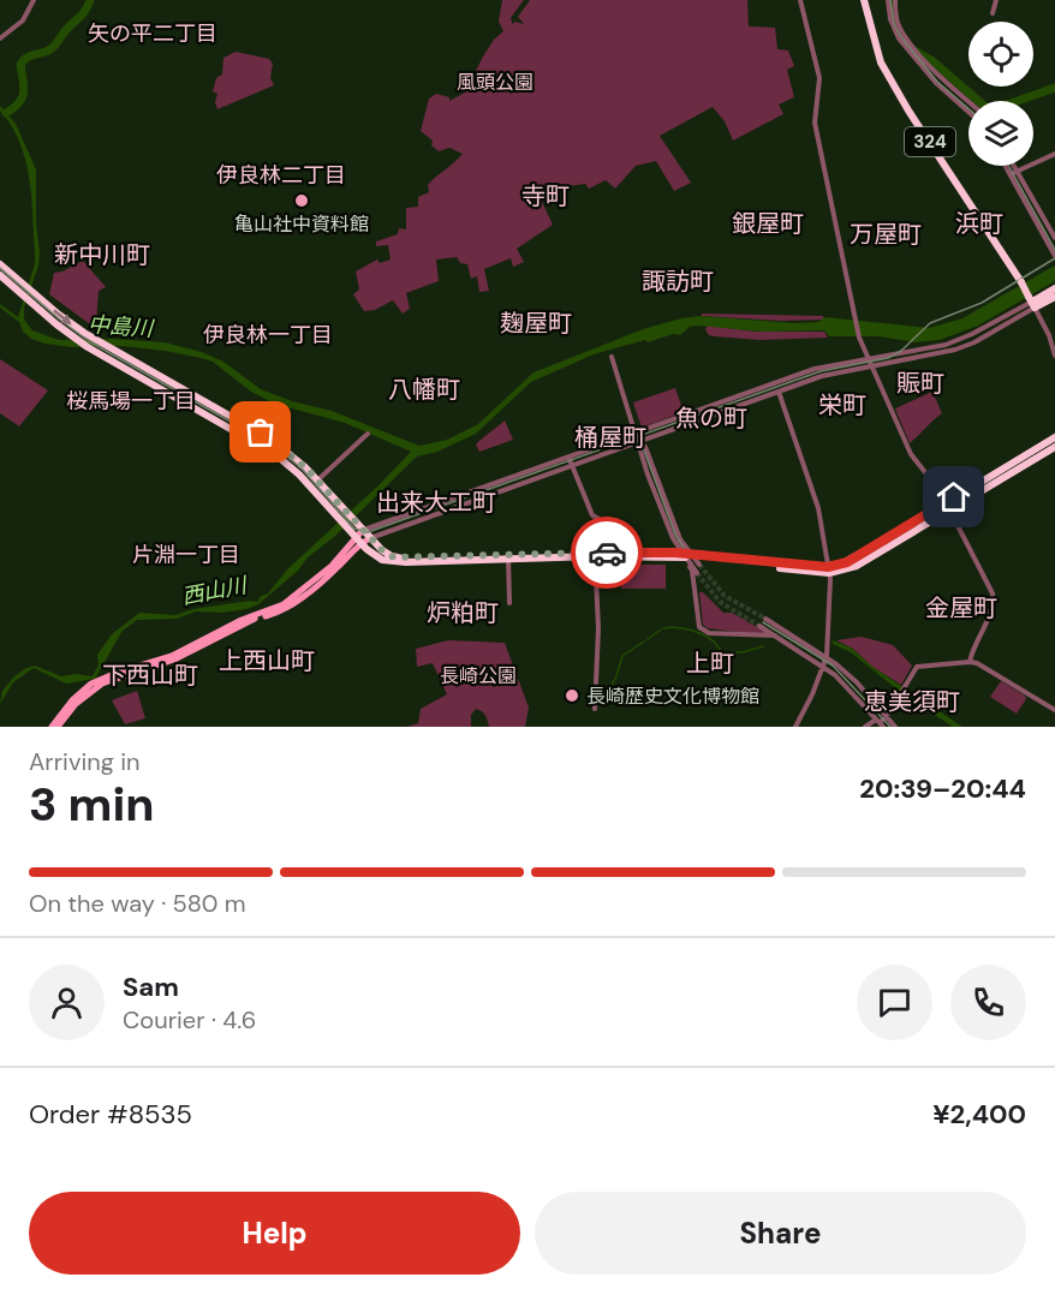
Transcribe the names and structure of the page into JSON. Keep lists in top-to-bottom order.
{
  "streets": {
    "highway": ["324"]
  },
  "districts": [
    "矢の平二丁目",
    "伊良林二丁目",
    "寺町",
    "銀屋町",
    "浜町",
    "万屋町",
    "新中川町",
    "諏訪町",
    "麹屋町",
    "伊良林一丁目",
    "賑町",
    "八幡町",
    "桜馬場一丁目",
    "栄町",
    "魚の町",
    "桶屋町",
    "出来大工町",
    "片淵一丁目",
    "金屋町",
    "炉粕町",
    "上西山町",
    "上町",
    "下西山町",
    "恵美須町"
  ],
  "water": ["中島川", "西山川"],
  "parks": ["風頭公園", "長崎公園"],
  "places": ["亀山社中資料館", "長崎歴史文化博物館"],
  "page": {
    "heading": ["3 min", "Arriving in", "20:39–20:44"],
    "panel": [
      "Sam",
      "Courier · 4.6",
      "Order #8535",
      "¥2,400"
    ],
    "bar": "On the way · 580 m",
    "buttons": ["Help", "Share"]
  }
}
